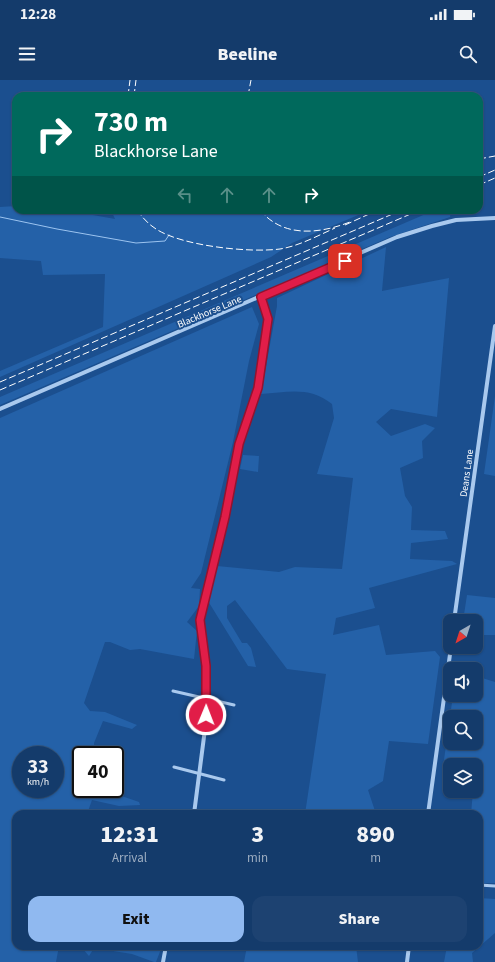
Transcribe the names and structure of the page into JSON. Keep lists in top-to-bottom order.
{
  "streets": {
    "street": ["Blackhorse Lane", "Deans Lane"]
  },
  "north": "bottom left",
  "page": {
    "status": "12:28",
    "header": "Beeline",
    "turn": ["730 m", "Blackhorse Lane"],
    "speed": "33 km/h",
    "limit": "40",
    "eta": [
      "12:31",
      "Arrival",
      "3",
      "min",
      "890",
      "m"
    ],
    "buttons": ["Exit", "Share"]
  }
}
